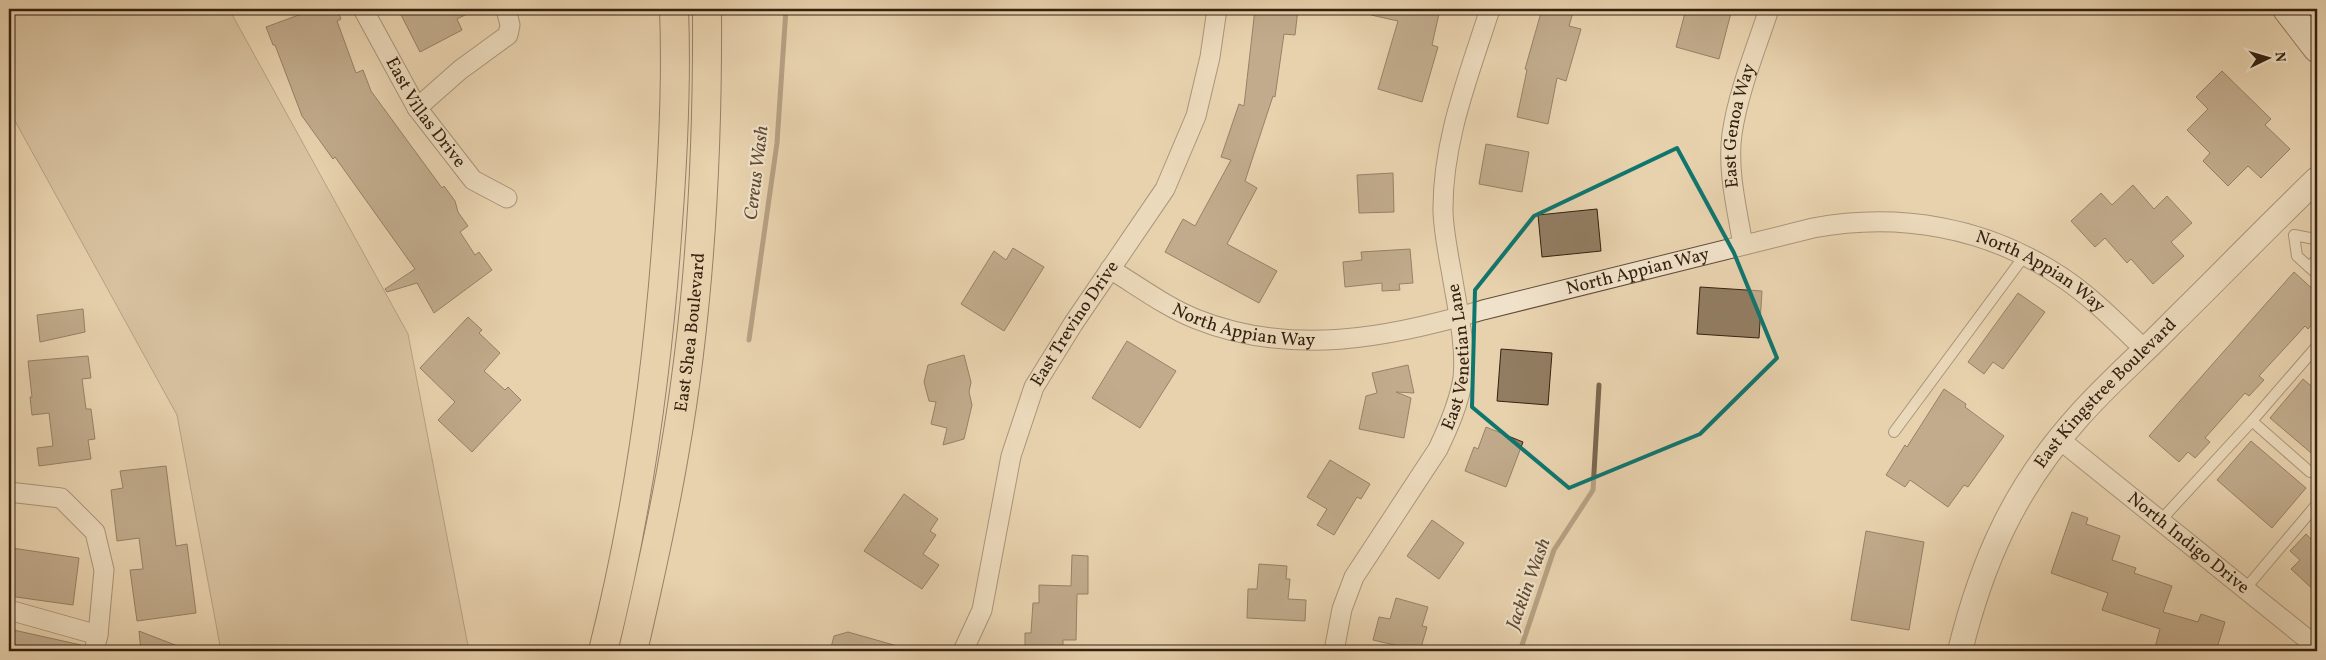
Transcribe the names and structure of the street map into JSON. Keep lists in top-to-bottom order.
{
  "streets": {
    "main road": ["East Shea Boulevard"],
    "street": [
      "East Villas Drive",
      "East Genoa Way",
      "North Appian Way",
      "East Trevino Drive",
      "East Venetian Lane",
      "East Kingstree Boulevard",
      "North Indigo Drive"
    ]
  },
  "crossings": [
    ["East Genoa Way", "North Appian Way"],
    ["North Appian Way", "East Trevino Drive"],
    ["North Appian Way", "East Venetian Lane"],
    ["North Appian Way", "East Kingstree Boulevard"],
    ["East Kingstree Boulevard", "North Indigo Drive"]
  ],
  "water": ["Cereus Wash", "Jacklin Wash"],
  "north": "right"
}
